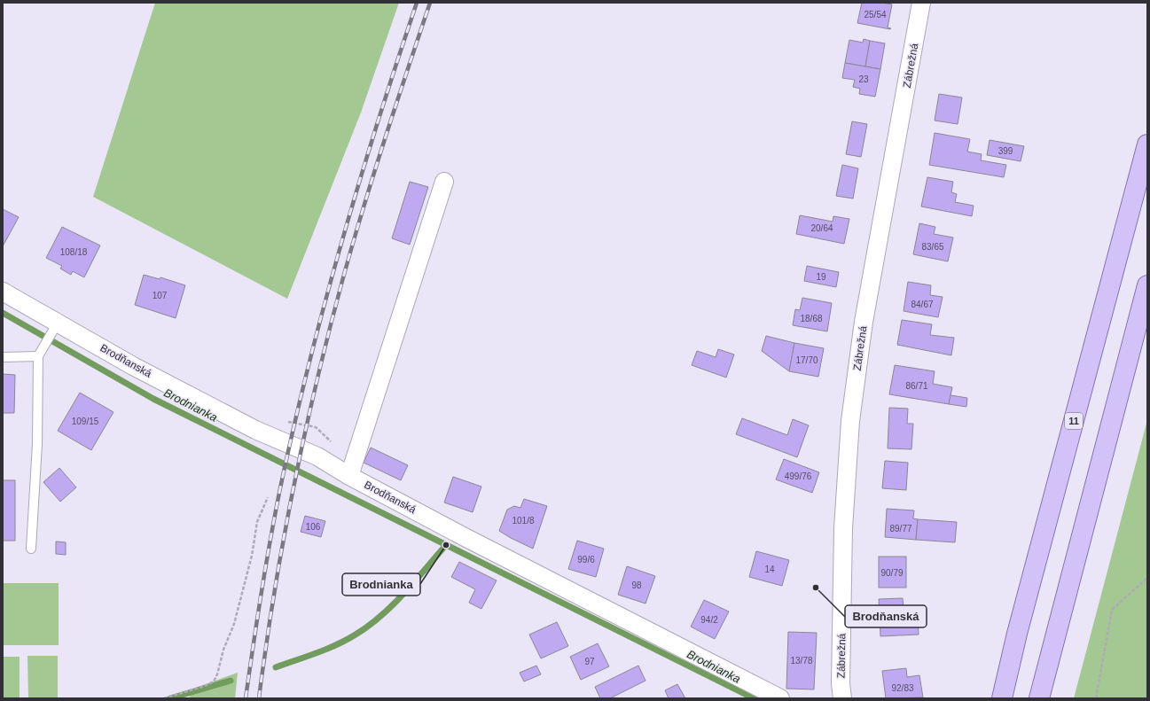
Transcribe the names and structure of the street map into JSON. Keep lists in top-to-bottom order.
{
  "streets": {
    "main road": ["11"],
    "street": ["Zábrežná", "Brodňanská"]
  },
  "water": ["Brodnianka"],
  "places": ["Brodnianka", "Brodňanská"],
  "house_numbers": [
    "25/54",
    "23",
    "399",
    "20/64",
    "83/65",
    "108/18",
    "19",
    "107",
    "84/67",
    "18/68",
    "17/70",
    "86/71",
    "109/15",
    "499/76",
    "101/8",
    "106",
    "89/77",
    "99/6",
    "14",
    "90/79",
    "98",
    "94/2",
    "13/78",
    "97",
    "92/83"
  ]
}
